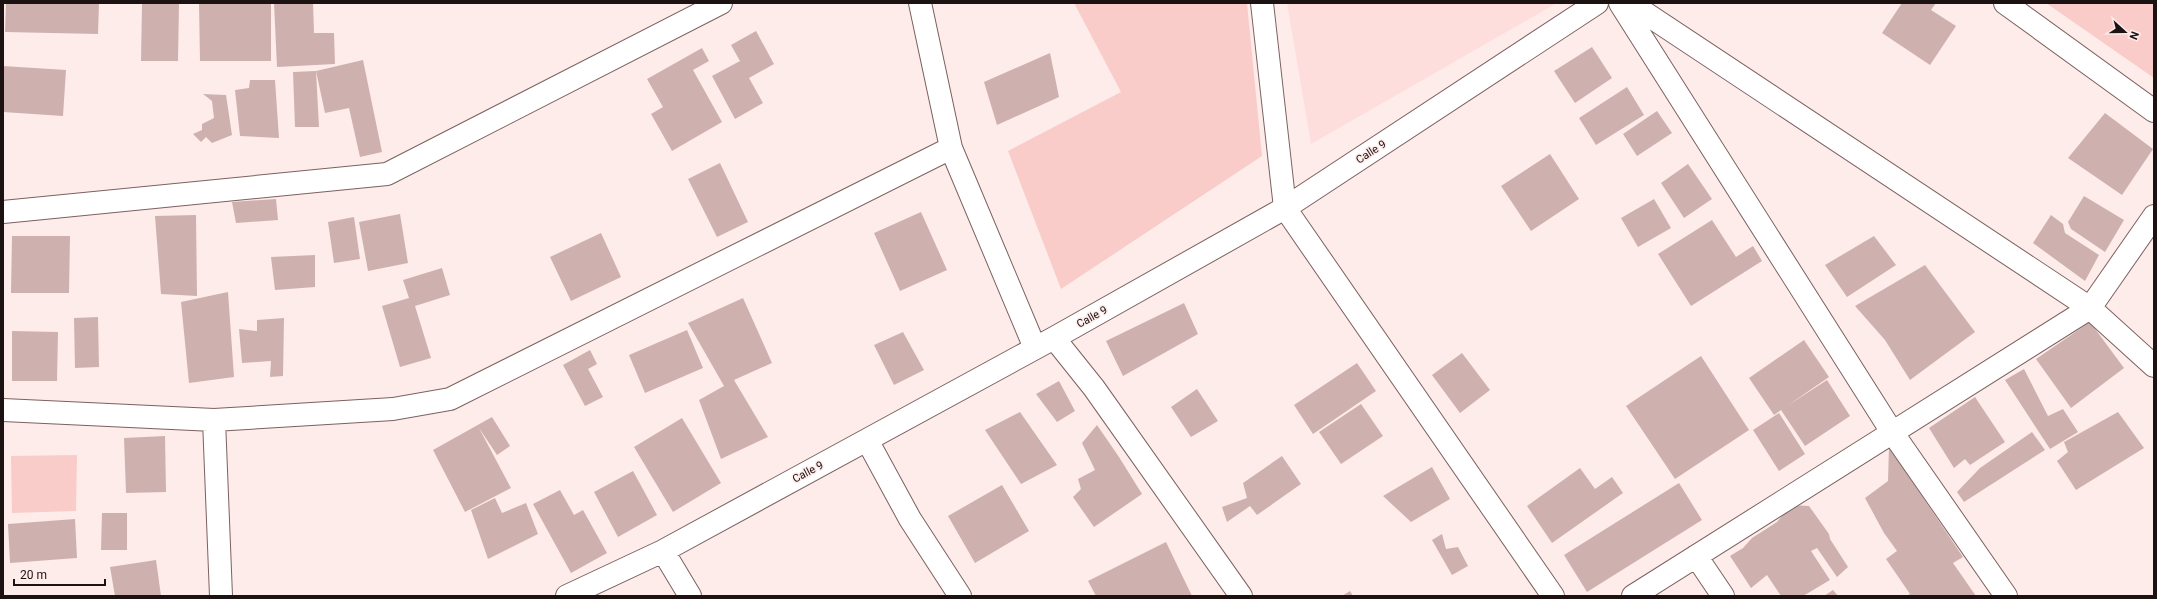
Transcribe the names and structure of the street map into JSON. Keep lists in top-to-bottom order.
{
  "streets": {
    "street": ["Calle 9"]
  },
  "scale_bar": "20 m",
  "north": "right"
}
